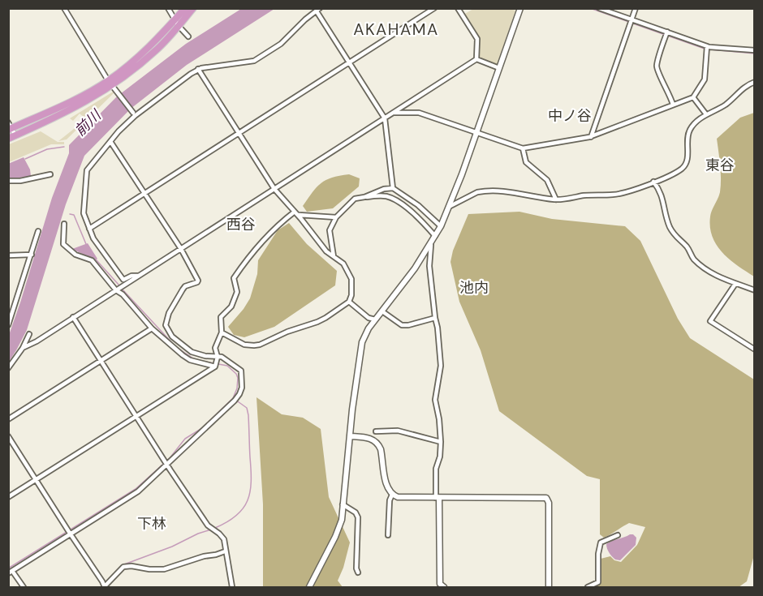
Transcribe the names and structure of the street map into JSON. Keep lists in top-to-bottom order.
{
  "districts": [
    "AKAHAMA",
    "中ノ谷",
    "東谷",
    "西谷",
    "池内",
    "下林"
  ],
  "water": ["前川"]
}
